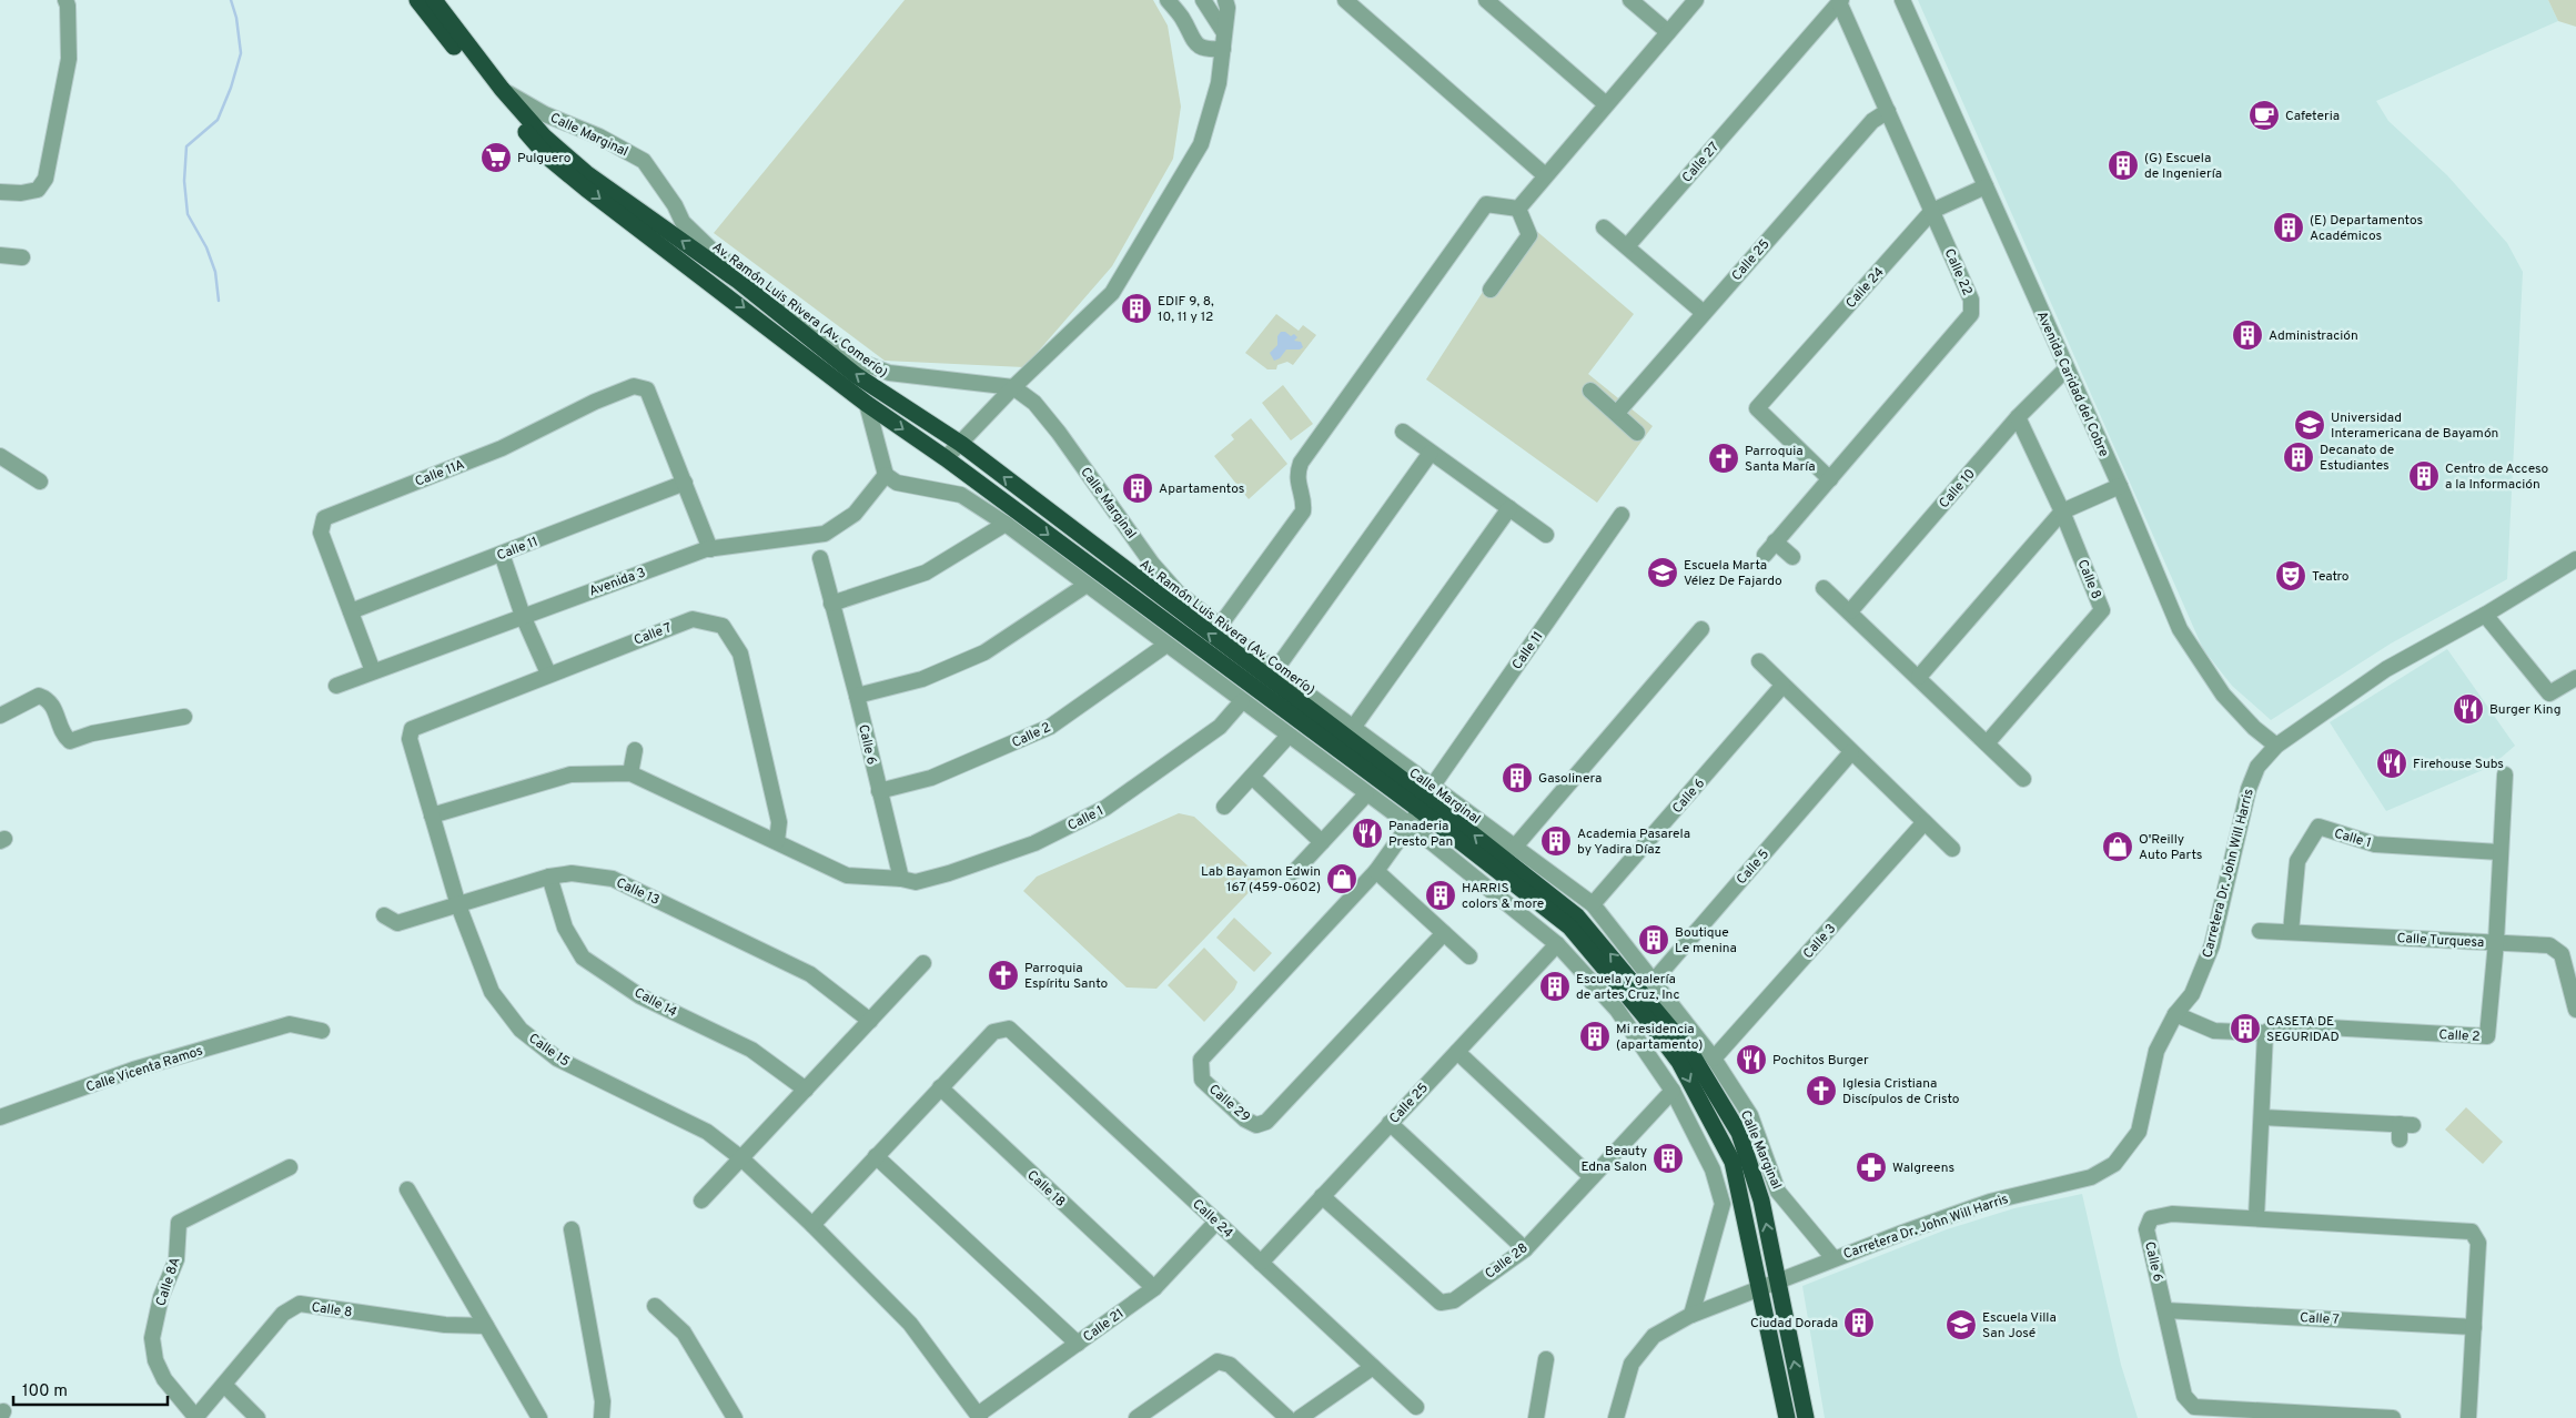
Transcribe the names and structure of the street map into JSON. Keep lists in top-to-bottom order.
{
  "streets": {
    "highway": ["Av. Ramón Luis Rivera (Av. Comerío)"],
    "street": [
      "Calle Marginal",
      "Calle 27",
      "Calle 25",
      "Calle 22",
      "Calle 24",
      "Avenida Caridad del Cobre",
      "Calle 11A",
      "Calle 10",
      "Calle 11",
      "Calle 8",
      "Avenida 3",
      "Calle 7",
      "Calle 2",
      "Calle 6",
      "Calle 1",
      "Calle 5",
      "Carretera Dr. John Will Harris",
      "Calle 13",
      "Calle Turquesa",
      "Calle 3",
      "Calle 14",
      "Calle 15",
      "Calle Vicenta Ramos",
      "Calle 29",
      "Calle 18",
      "Calle 28",
      "Calle 8A",
      "Calle 21"
    ]
  },
  "crossings": [
    ["Calle Marginal", "Av. Ramón Luis Rivera (Av. Comerío)"],
    ["Calle Marginal", "Calle 11"],
    ["Calle Marginal", "Calle 6"],
    ["Calle Marginal", "Calle 5"],
    ["Calle Marginal", "Carretera Dr. John Will Harris"],
    ["Calle Marginal", "Calle 3"],
    ["Calle 27", "Calle 22"],
    ["Calle 25", "Calle 22"],
    ["Calle 25", "Calle 24"],
    ["Calle 25", "Calle 28"],
    ["Calle 22", "Calle 24"],
    ["Calle 24", "Avenida Caridad del Cobre"],
    ["Calle 24", "Calle 18"],
    ["Calle 24", "Calle 21"],
    ["Av. Ramón Luis Rivera (Av. Comerío)", "Calle 11"],
    ["Av. Ramón Luis Rivera (Av. Comerío)", "Carretera Dr. John Will Harris"],
    ["Avenida Caridad del Cobre", "Calle 10"],
    ["Avenida Caridad del Cobre", "Carretera Dr. John Will Harris"],
    ["Calle 11A", "Calle 11"],
    ["Calle 10", "Calle 8"],
    ["Calle 11", "Calle 29"],
    ["Calle 8", "Calle 8A"],
    ["Calle 7", "Calle 6"],
    ["Calle 7", "Calle 15"],
    ["Calle 2", "Calle 6"],
    ["Calle 2", "Calle 1"],
    ["Calle 2", "Carretera Dr. John Will Harris"],
    ["Calle 2", "Calle Turquesa"],
    ["Calle 6", "Calle 1"],
    ["Calle 1", "Calle Turquesa"],
    ["Calle 13", "Calle 14"],
    ["Calle 13", "Calle 15"],
    ["Calle 15", "Calle 21"],
    ["Calle 18", "Calle 21"]
  ],
  "places": {
    "cafe": ["Cafeteria"],
    "supermarket": ["Pulguero"],
    "building": [
      "(G) Escuela de Ingeniería",
      "(E) Departamentos Académicos",
      "EDIF 9, 8, 10, 11 y 12",
      "Administración",
      "Decanato de Estudiantes",
      "Centro de Acceso a la Información",
      "Apartamentos",
      "Gasolinera",
      "Academia Pasarela by Yadira Díaz",
      "HARRIS colors & more",
      "Boutique Le menina",
      "Escuela y galería de artes Cruz, Inc",
      "CASETA DE SEGURIDAD",
      "Mi residencia (apartamento)",
      "Beauty Edna Salon",
      "Ciudad Dorada"
    ],
    "school or university": ["Universidad Interamericana de Bayamón", "Escuela Marta Vélez De Fajardo", "Escuela Villa San José"],
    "church": ["Parroquia Santa María", "Parroquia Espíritu Santo", "Iglesia Cristiana Discípulos de Cristo"],
    "theatre": ["Teatro"],
    "restaurant": [
      "Burger King",
      "Firehouse Subs",
      "Panaderia Presto Pan",
      "Pochitos Burger"
    ],
    "shop": ["O'Reilly Auto Parts", "Lab Bayamon Edwin 167 (459-0602)"],
    "pharmacy": ["Walgreens"]
  },
  "scale_bar": "100 m"
}
